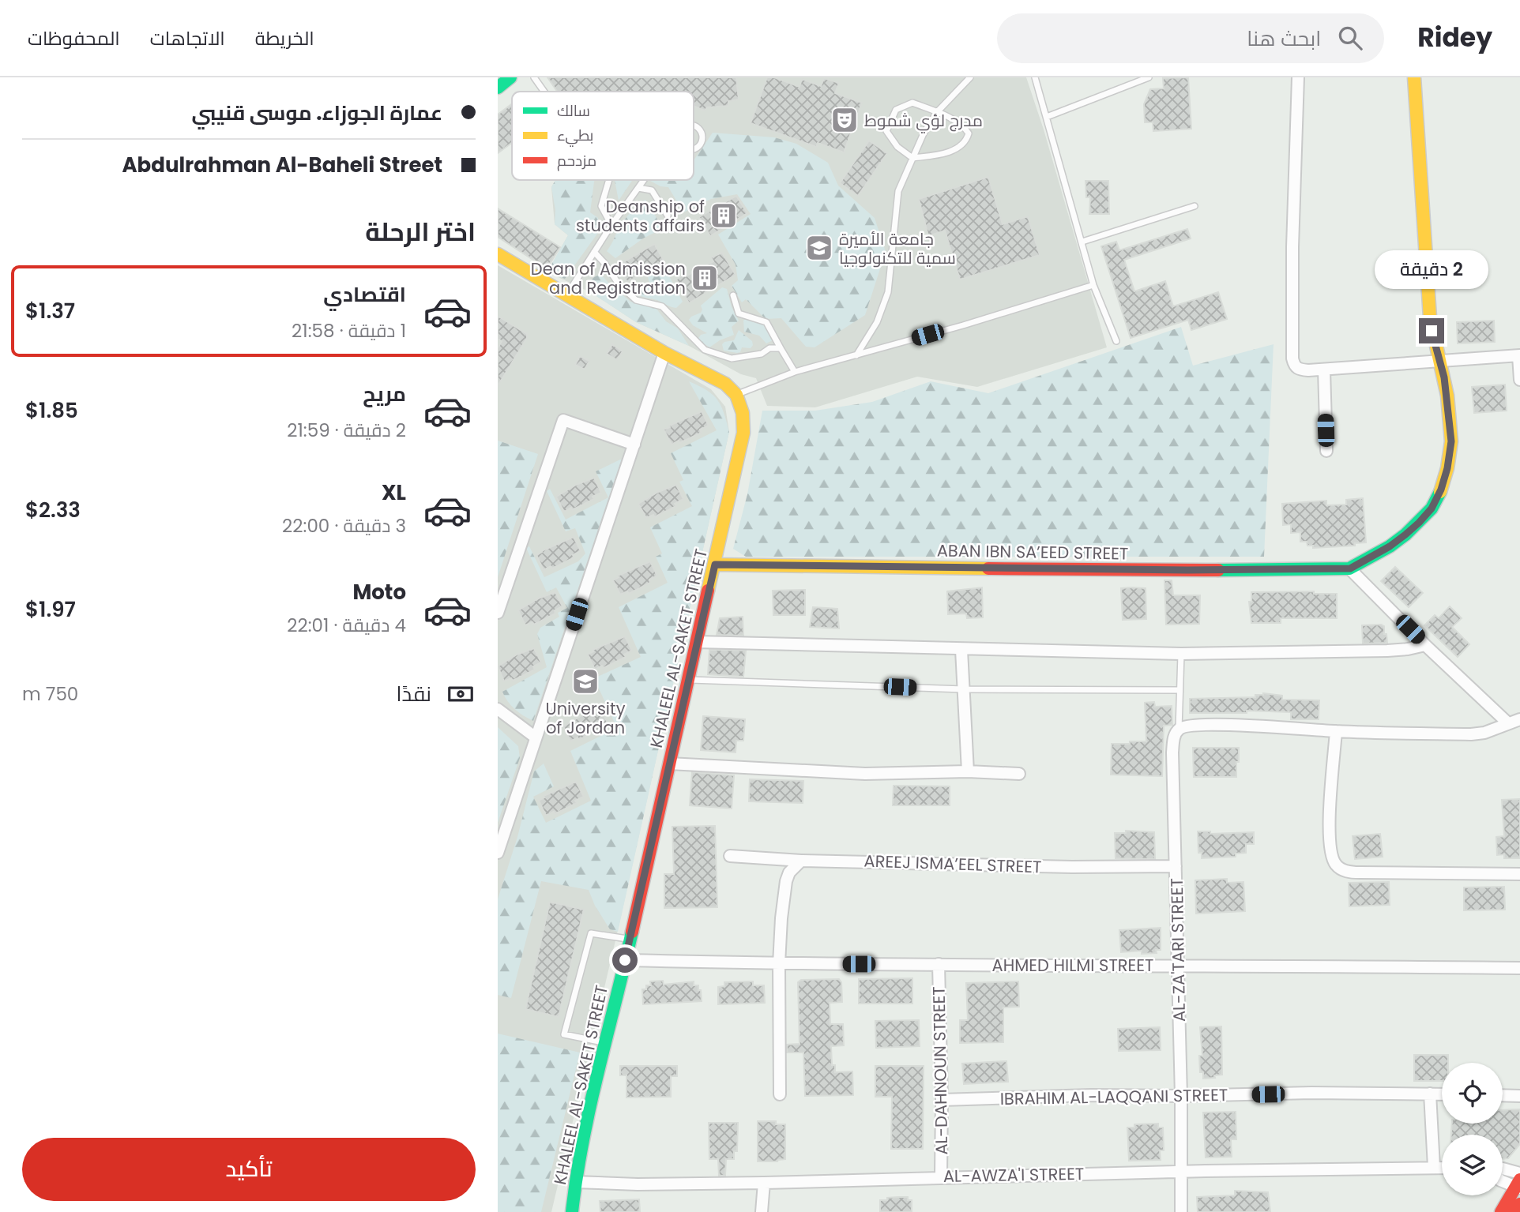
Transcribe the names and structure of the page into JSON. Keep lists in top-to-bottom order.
{
  "streets": {
    "street": [
      "ABAN IBN SA’EED STREET",
      "KHALEEL AL-SAKET STREET",
      "AREEJ ISMA’EEL STREET",
      "AL-ZA'TARI STREET",
      "AHMED HILMI STREET",
      "AL-DAHNOUN STREET",
      "IBRAHIM AL-LAQQANI STREET",
      "AL-AWZA'I STREET"
    ]
  },
  "crossings": [
    ["ABAN IBN SA’EED STREET", "KHALEEL AL-SAKET STREET"],
    ["KHALEEL AL-SAKET STREET", "AHMED HILMI STREET"],
    ["KHALEEL AL-SAKET STREET", "AL-AWZA'I STREET"],
    ["AREEJ ISMA’EEL STREET", "AL-ZA'TARI STREET"],
    ["AL-ZA'TARI STREET", "AHMED HILMI STREET"],
    ["AL-ZA'TARI STREET", "IBRAHIM AL-LAQQANI STREET"],
    ["AL-ZA'TARI STREET", "AL-AWZA'I STREET"],
    ["AHMED HILMI STREET", "AL-DAHNOUN STREET"],
    ["AL-DAHNOUN STREET", "IBRAHIM AL-LAQQANI STREET"],
    ["AL-DAHNOUN STREET", "AL-AWZA'I STREET"]
  ],
  "places": {
    "theatre": ["مدرج لؤي شموط"],
    "building": ["Deanship of students affairs", "Dean of Admission and Registration"],
    "school or university": ["جامعة الأميرة سمية للتكنولوجيا", "University of Jordan"]
  },
  "legend": ["سالك", "بطيء", "مزدحم"],
  "page": {
    "header": "Ridey",
    "search": "ابحث هنا",
    "nav": ["الخريطة", "الاتجاهات", "المحفوظات"],
    "banner": ["عمارة الجوزاء. موسى قنيبي", "Abdulrahman Al-Baheli Street"],
    "heading": "اختر الرحلة",
    "bubble": "2 دقيقة",
    "list": [
      {
        "name": "اقتصادي",
        "note": "1 دقيقة · 21:58",
        "value": "$1.37"
      },
      {
        "name": "مريح",
        "note": "2 دقيقة · 21:59",
        "value": "$1.85"
      },
      {
        "name": "XL",
        "note": "3 دقيقة · 22:00",
        "value": "$2.33"
      },
      {
        "name": "Moto",
        "note": "4 دقيقة · 22:01",
        "value": "$1.97"
      }
    ],
    "pay": ["نقدًا", "750 m"],
    "buttons": "تأكيد"
  }
}
